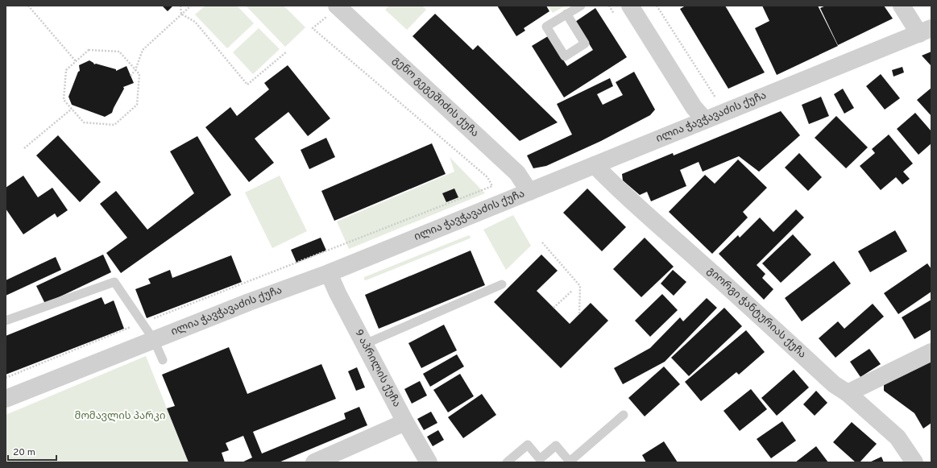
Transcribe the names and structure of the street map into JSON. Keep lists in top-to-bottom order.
{
  "streets": {
    "street": [
      "გენო გეგეშიძის ქუჩა",
      "ილია ჭავჭავაძის ქუჩა",
      "გიორგი ჭანტურიას ქუჩა",
      "9 აპრილის ქუჩა"
    ]
  },
  "crossings": [
    ["გენო გეგეშიძის ქუჩა", "ილია ჭავჭავაძის ქუჩა"],
    ["ილია ჭავჭავაძის ქუჩა", "გიორგი ჭანტურიას ქუჩა"],
    ["ილია ჭავჭავაძის ქუჩა", "9 აპრილის ქუჩა"]
  ],
  "parks": ["მომავლის პარკი"],
  "scale_bar": "20 m"
}
